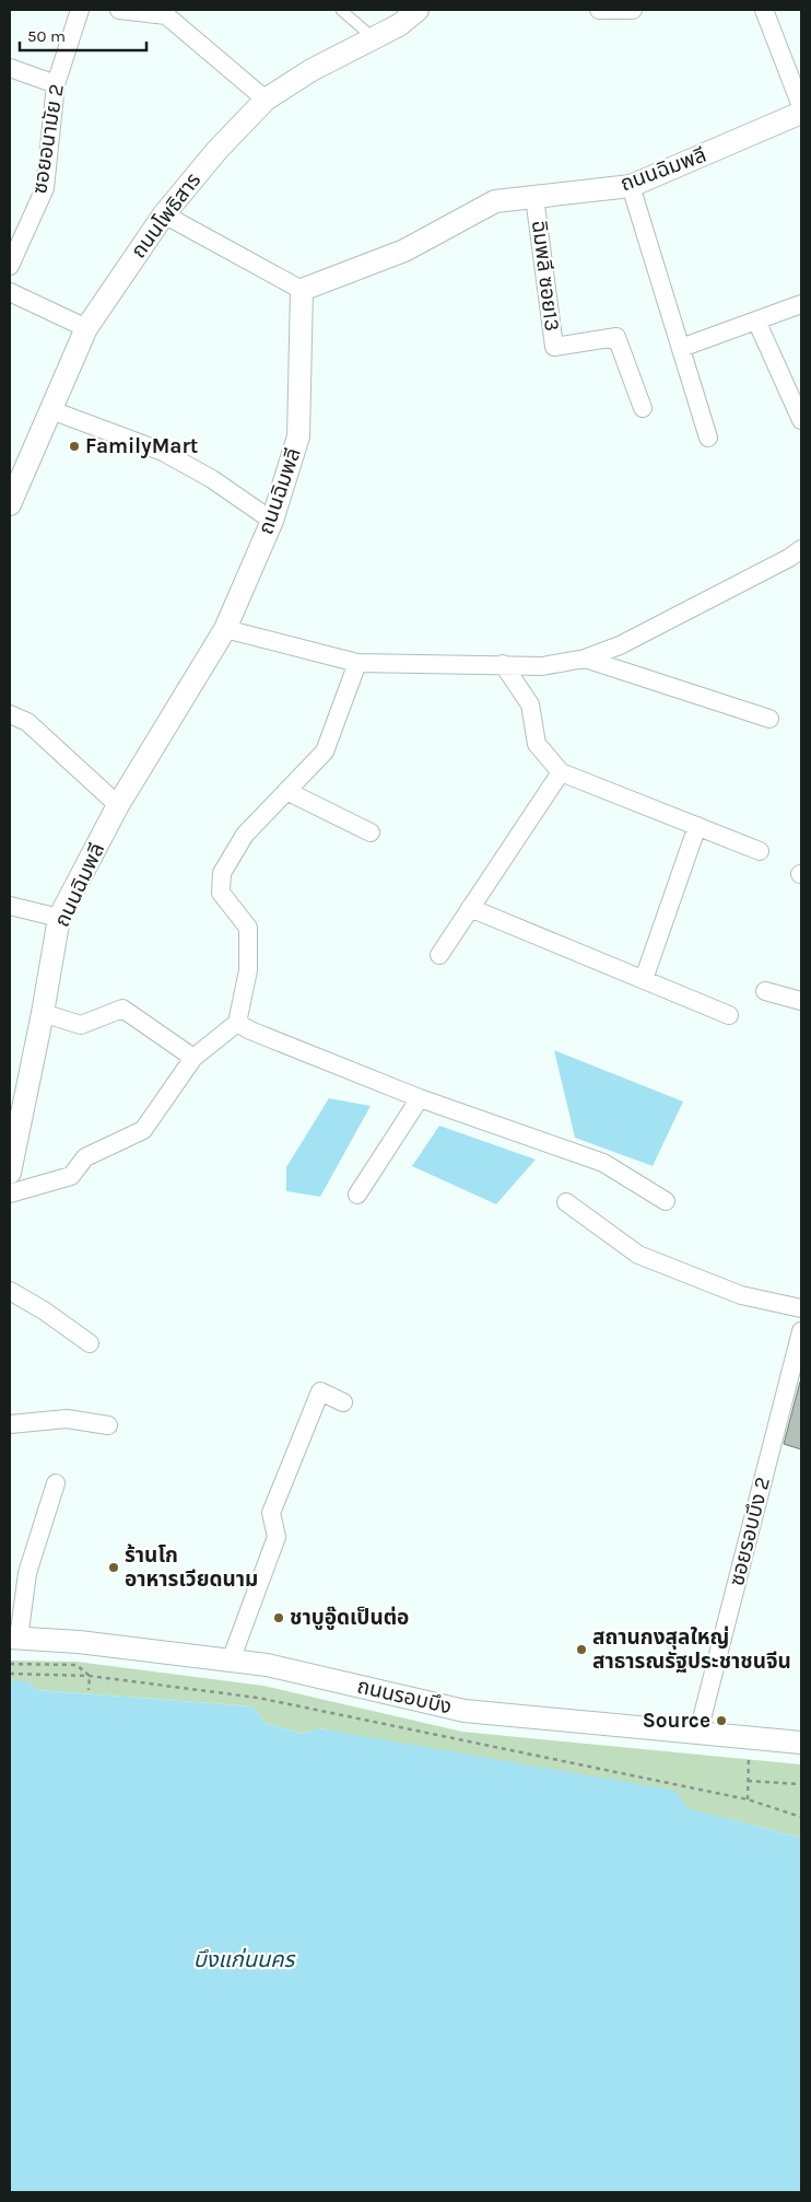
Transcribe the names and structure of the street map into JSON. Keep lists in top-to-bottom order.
{
  "streets": {
    "street": [
      "ซอยอนามัย 2",
      "ถนนฉิมพลี",
      "ถนนโพธิสาร",
      "ฉิมพลี ซอย13",
      "ซอยรอบบึง 2",
      "ถนนรอบบึง"
    ]
  },
  "crossings": [
    ["ถนนฉิมพลี", "ฉิมพลี ซอย13"],
    ["ซอยรอบบึง 2", "ถนนรอบบึง"]
  ],
  "water": ["บึงแก่นนคร"],
  "places": [
    "FamilyMart",
    "ร้านโก อาหารเวียดนาม",
    "ชาบูอู๊ดเป็นต่อ",
    "สถานกงสุลใหญ่ สาธารณรัฐประชาชนจีน",
    "Source"
  ],
  "scale_bar": "50 m"
}
